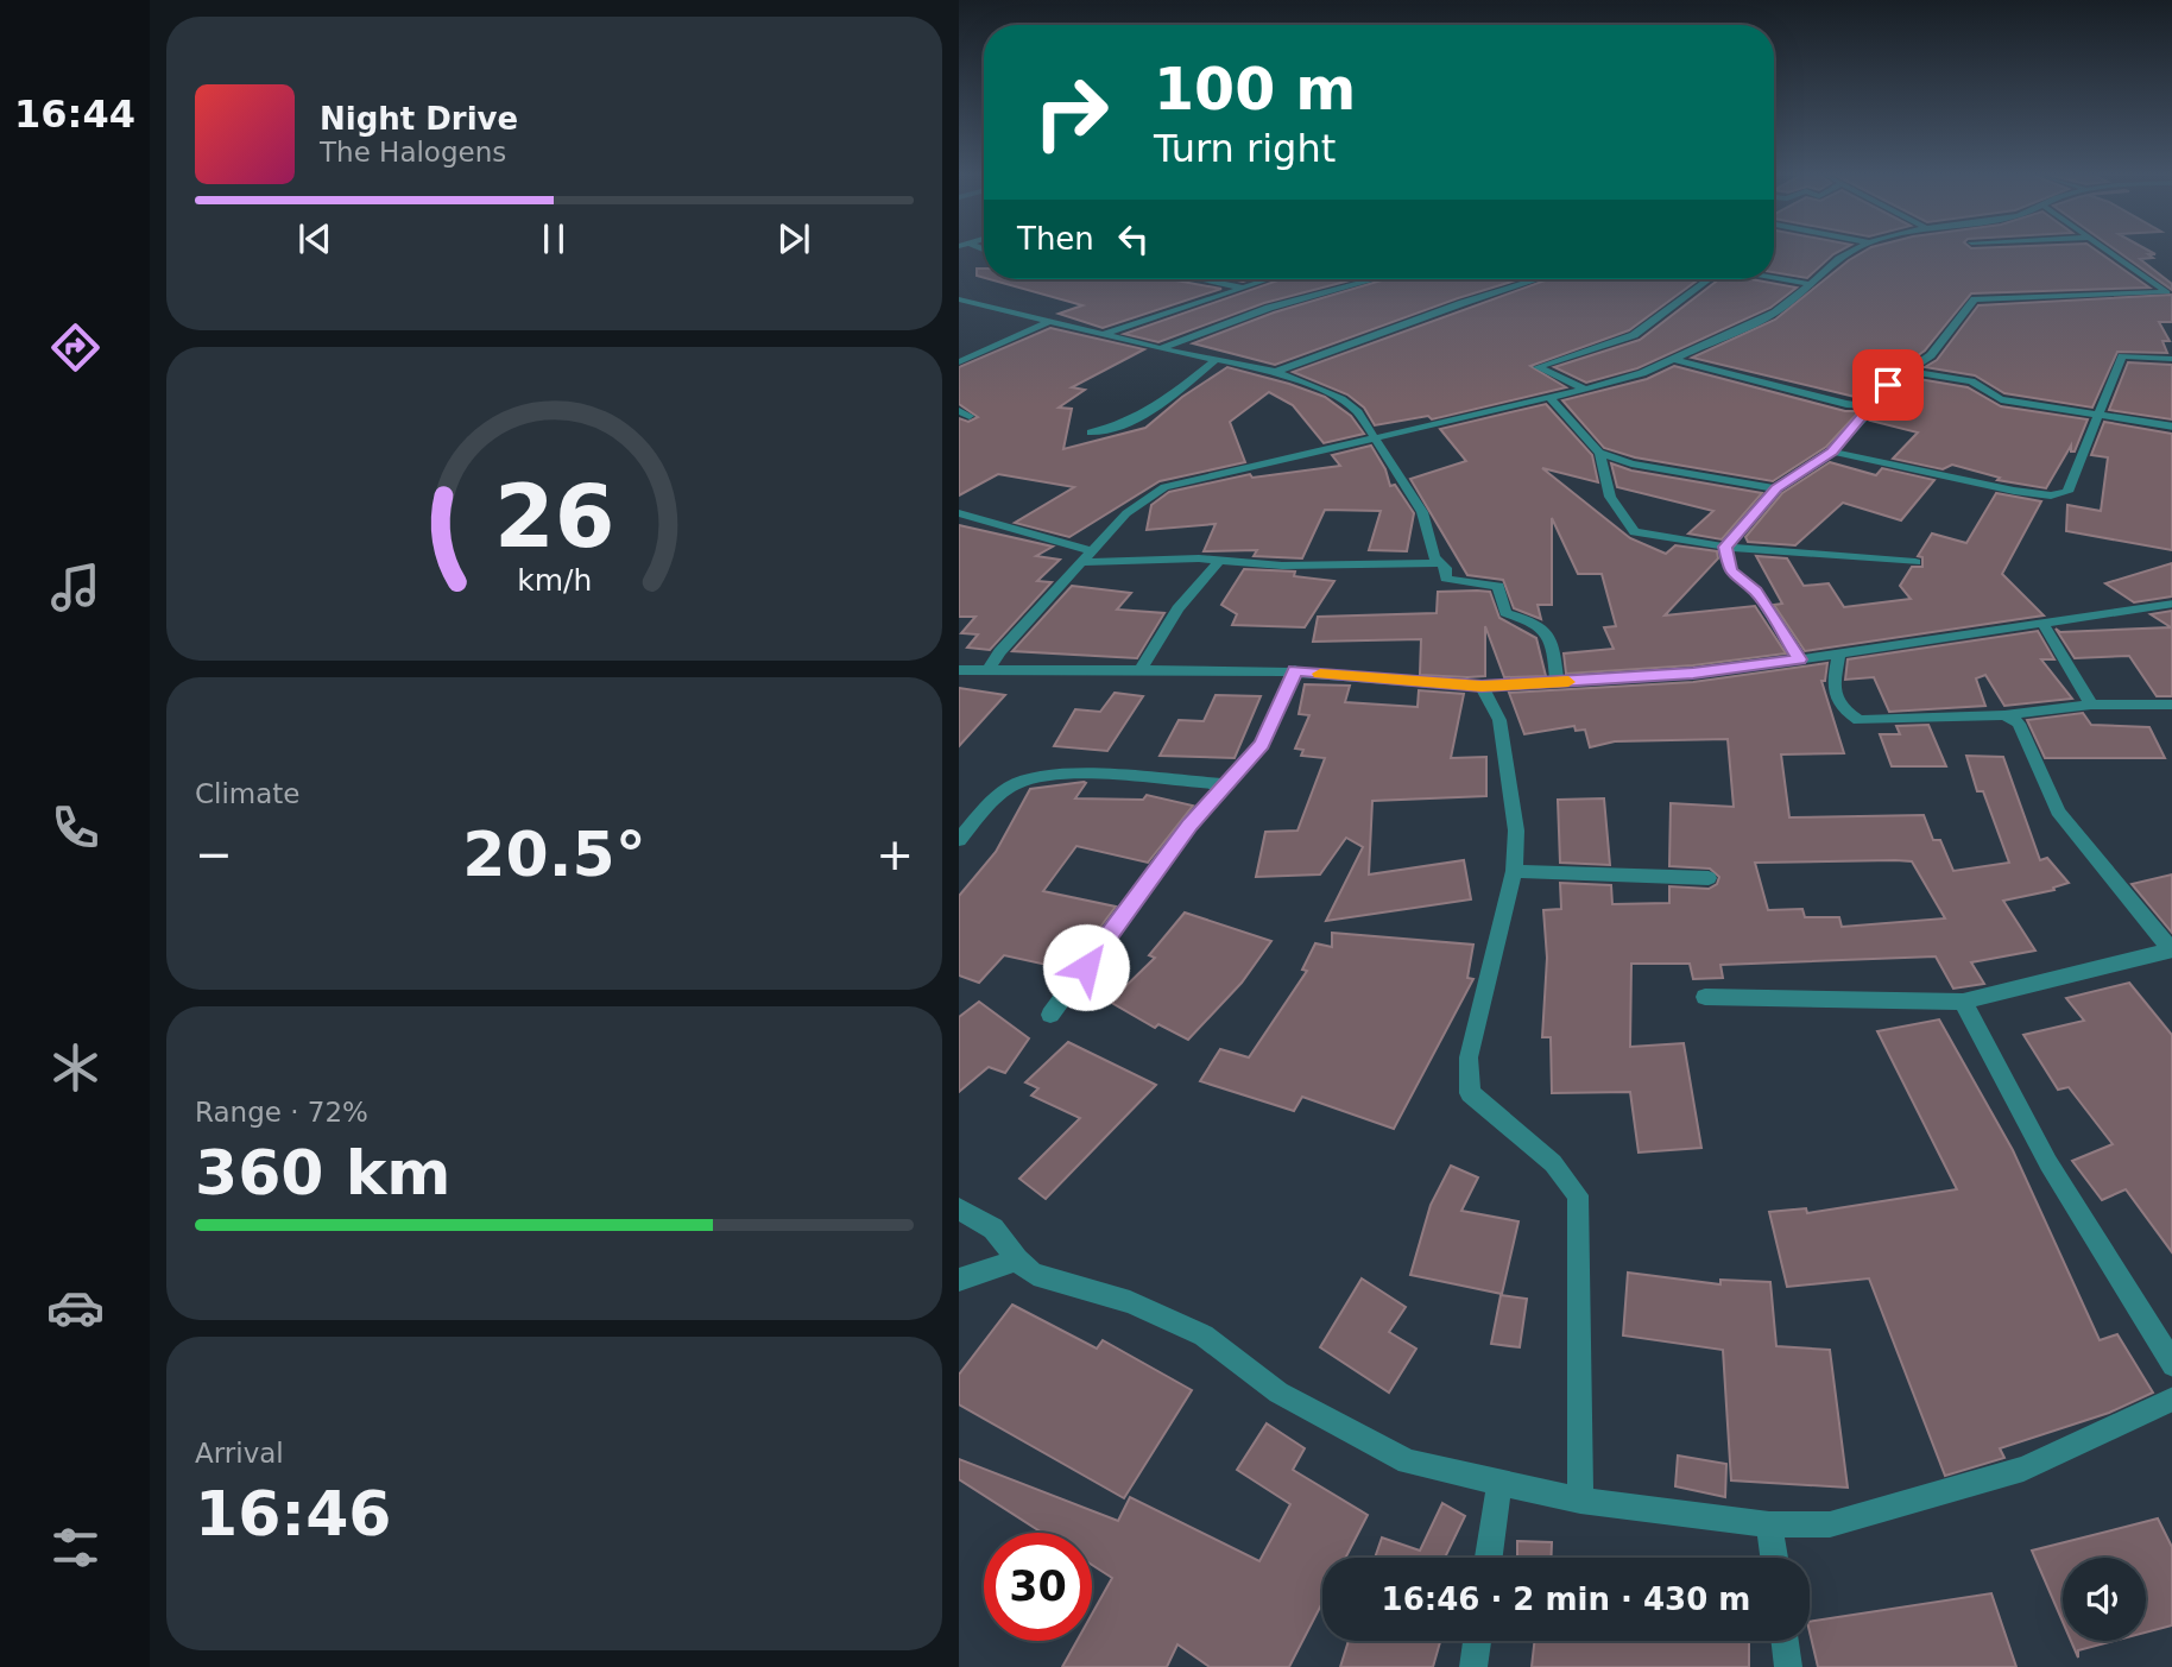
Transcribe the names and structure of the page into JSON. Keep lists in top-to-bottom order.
{
  "page": {
    "tabs": "16:44",
    "turn": ["100 m", "Turn right"],
    "song": ["Night Drive", "The Halogens"],
    "then": "Then",
    "tile": [
      "Climate",
      ["Range · 72%", "360 km"],
      ["Arrival", "16:46"]
    ],
    "heat": ["−", "20.5°", "+"],
    "limit": "30",
    "trip": "16:46 · 2 min · 430 m",
    "gauge": ["26", "km/h"]
  }
}
